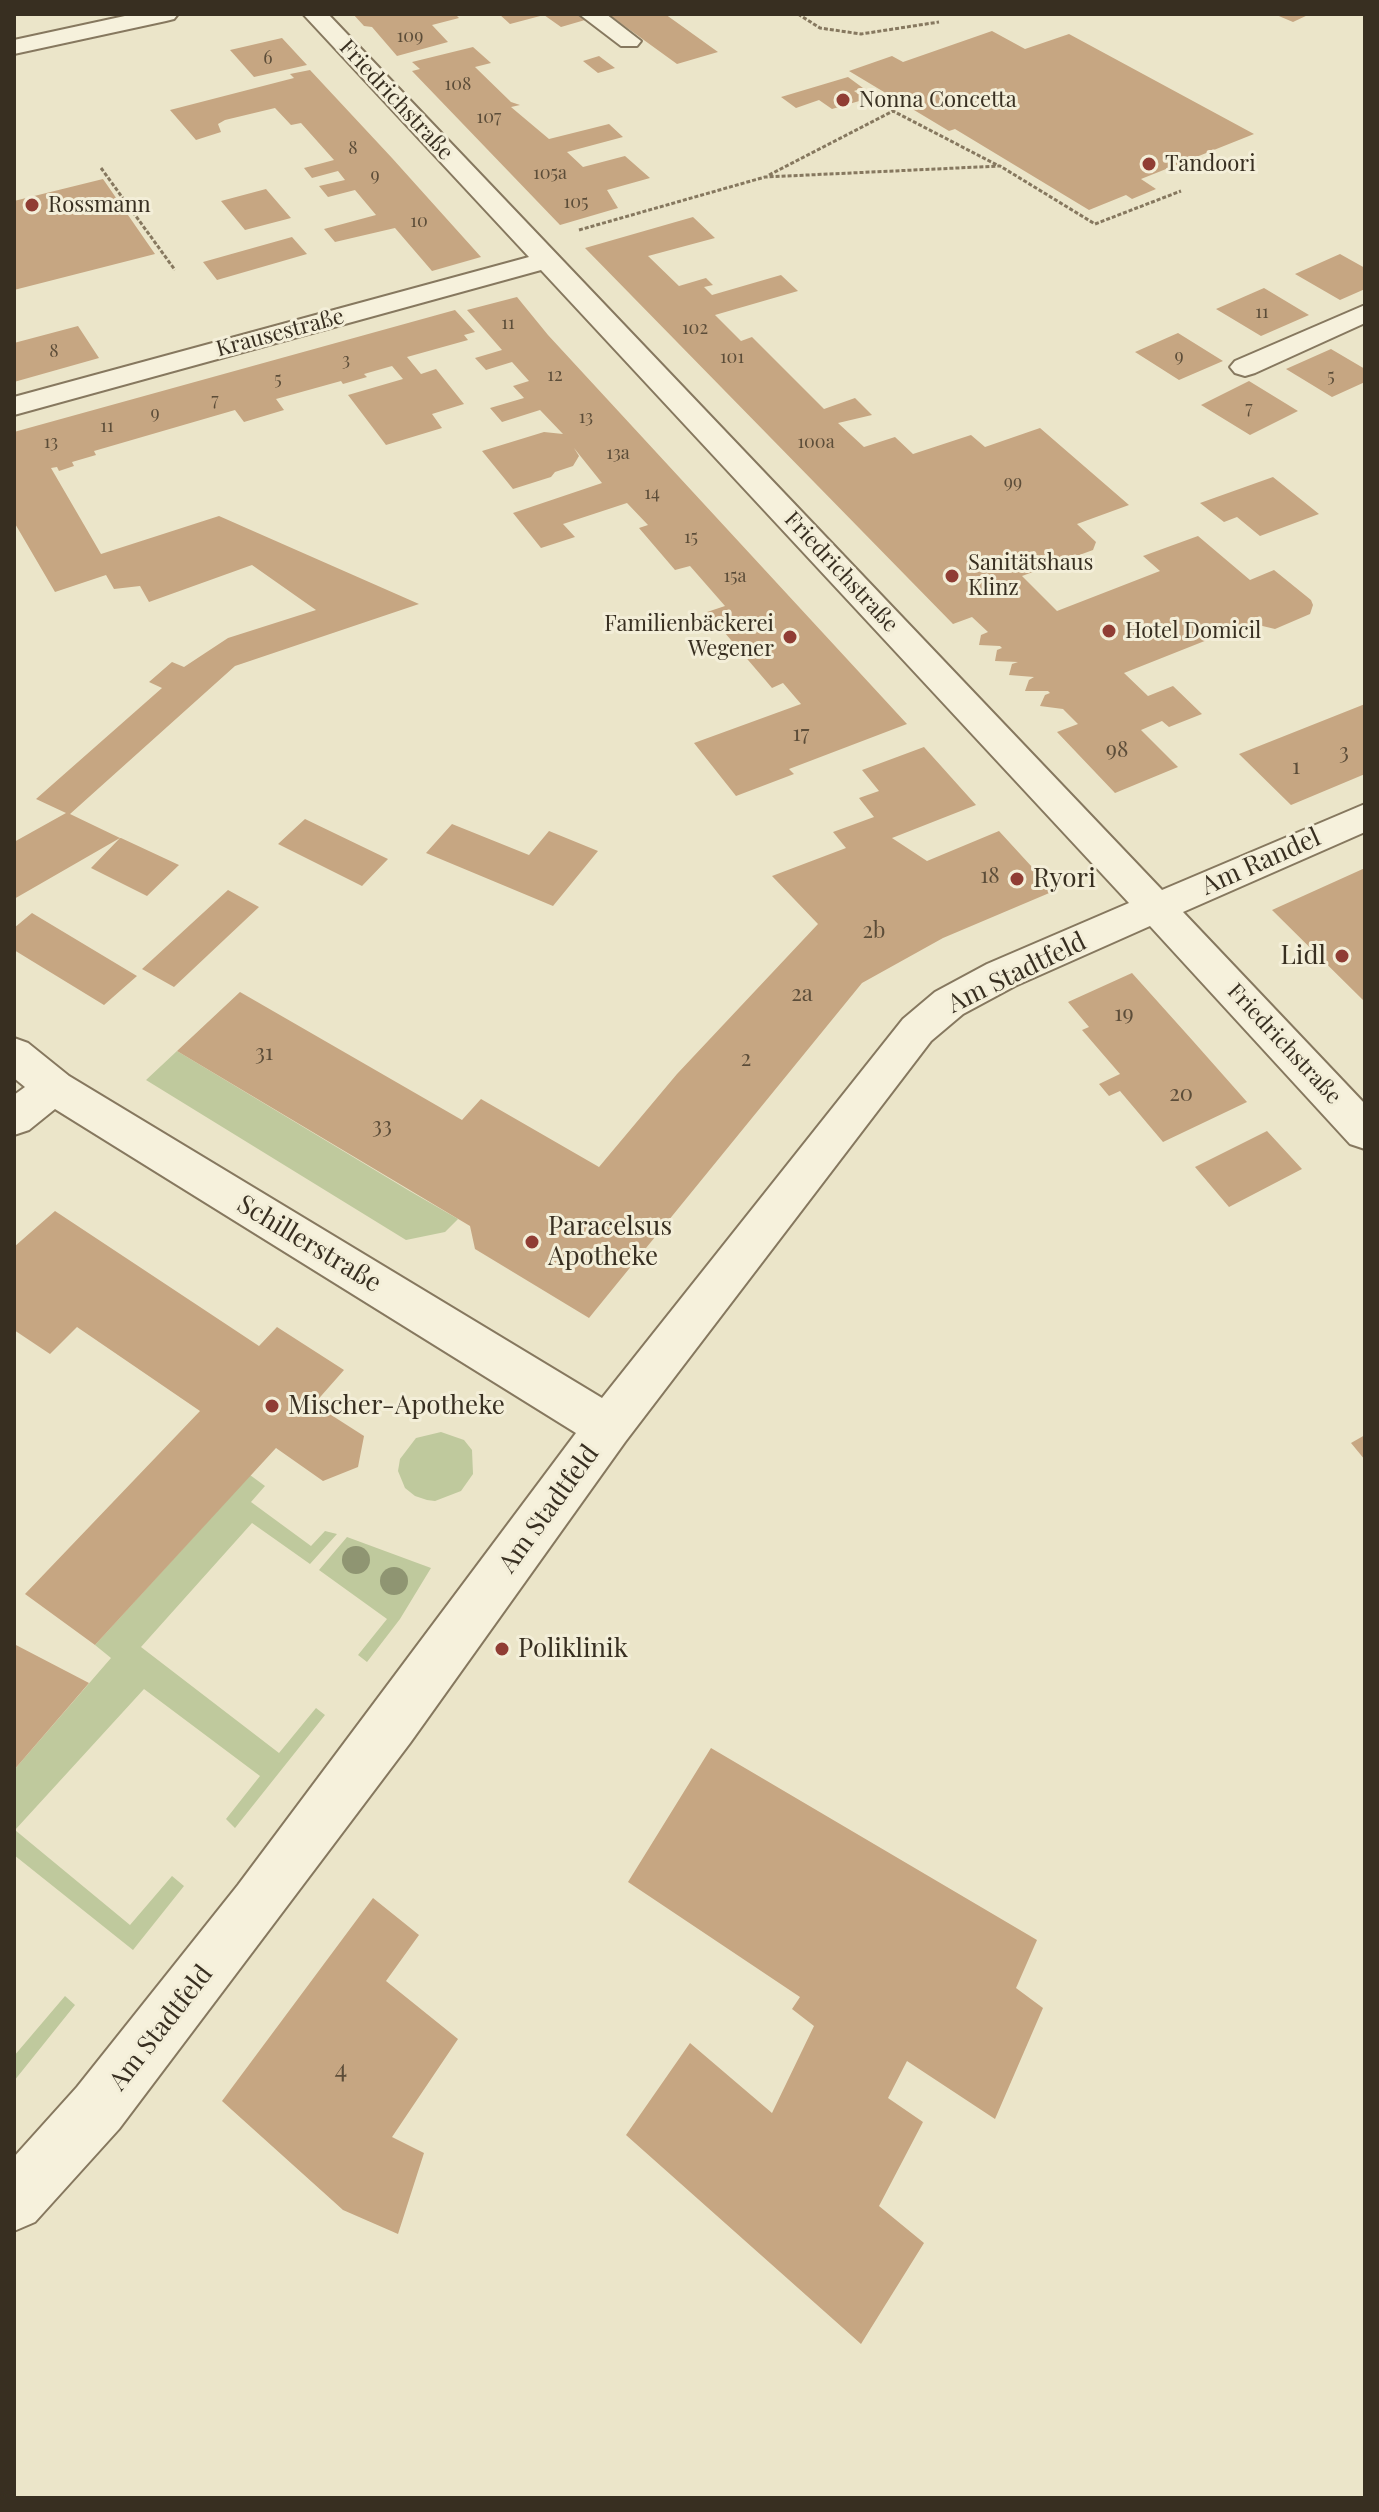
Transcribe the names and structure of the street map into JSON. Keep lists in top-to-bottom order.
{
  "streets": {
    "street": [
      "Friedrichstraße",
      "Krausestraße",
      "Am Randel",
      "Am Stadtfeld",
      "Schillerstraße"
    ]
  },
  "crossings": [
    ["Friedrichstraße", "Krausestraße"],
    ["Friedrichstraße", "Am Randel"],
    ["Friedrichstraße", "Am Stadtfeld"],
    ["Am Randel", "Am Stadtfeld"],
    ["Am Stadtfeld", "Schillerstraße"]
  ],
  "places": [
    "Nonna Concetta",
    "Tandoori",
    "Rossmann",
    "Sanitätshaus Klinz",
    "Hotel Domicil",
    "Familienbäckerei Wegener",
    "Ryori",
    "Lidl",
    "Paracelsus Apotheke",
    "Mischer-Apotheke",
    "Poliklinik"
  ],
  "house_numbers": [
    "109",
    "6",
    "108",
    "107",
    "8",
    "105a",
    "9",
    "105",
    "10",
    "11",
    "11",
    "102",
    "8",
    "9",
    "101",
    "3",
    "12",
    "5",
    "5",
    "7",
    "7",
    "9",
    "13",
    "11",
    "13",
    "100a",
    "13a",
    "99",
    "14",
    "15",
    "15a",
    "17",
    "98",
    "3",
    "1",
    "18",
    "2b",
    "2a",
    "19",
    "31",
    "2",
    "20",
    "33",
    "4"
  ]
}
